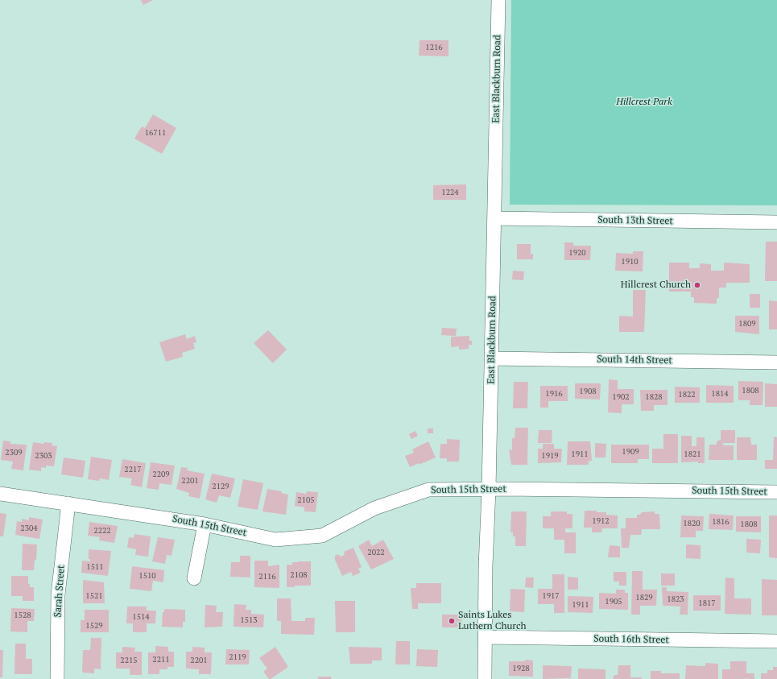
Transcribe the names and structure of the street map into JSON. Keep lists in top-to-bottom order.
{
  "streets": {
    "street": [
      "East Blackburn Road",
      "South 13th Street",
      "South 14th Street",
      "South 15th Street",
      "Sarah Street",
      "South 16th Street"
    ]
  },
  "crossings": [
    ["East Blackburn Road", "South 13th Street"],
    ["East Blackburn Road", "South 14th Street"],
    ["East Blackburn Road", "South 15th Street"],
    ["East Blackburn Road", "South 16th Street"],
    ["South 15th Street", "Sarah Street"]
  ],
  "parks": ["Hillcrest Park"],
  "places": ["Hillcrest Church", "Saints Lukes Luthern Church"],
  "house_numbers": [
    "1216",
    "16711",
    "1224",
    "1920",
    "1910",
    "1809",
    "1808",
    "1908",
    "1916",
    "1814",
    "1822",
    "1902",
    "1828",
    "1909",
    "2309",
    "1911",
    "1821",
    "2303",
    "1919",
    "2217",
    "2209",
    "2201",
    "2129",
    "2105",
    "1912",
    "1816",
    "1820",
    "1808",
    "2304",
    "2222",
    "2022",
    "1511",
    "2108",
    "1510",
    "2116",
    "1521",
    "1917",
    "1829",
    "1823",
    "1905",
    "1817",
    "1911",
    "1528",
    "1514",
    "1513",
    "1529",
    "2119",
    "2211",
    "2215",
    "2201",
    "1928"
  ]
}
